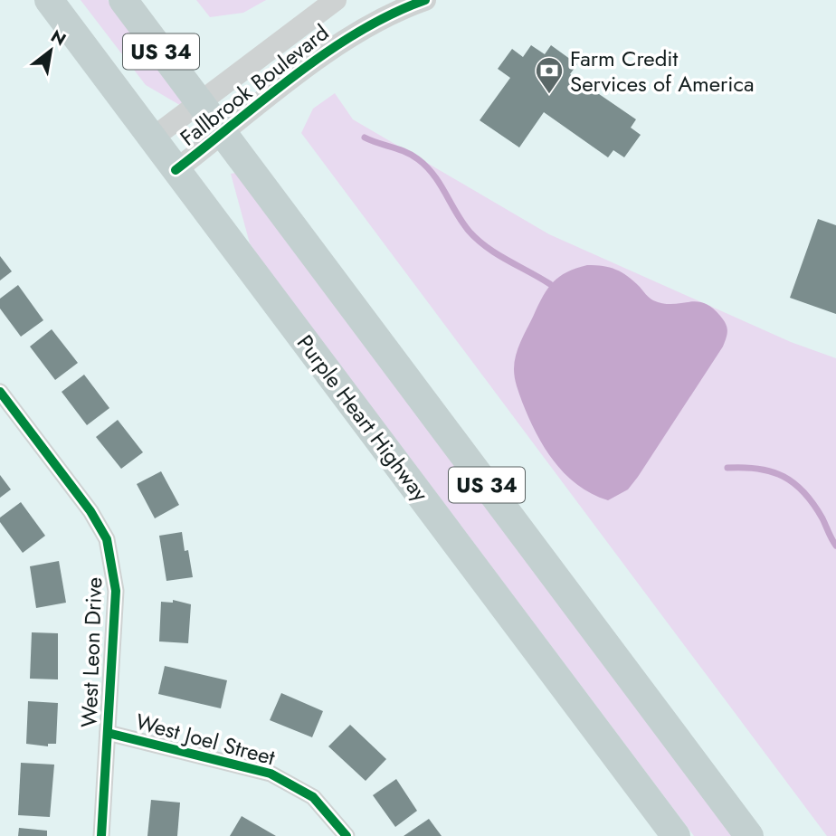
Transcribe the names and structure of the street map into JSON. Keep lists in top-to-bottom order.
{
  "streets": {
    "main road": ["US 34", "Purple Heart Highway"],
    "street": ["Fallbrook Boulevard", "West Leon Drive", "West Joel Street"]
  },
  "crossings": [
    ["US 34", "Fallbrook Boulevard"],
    ["Fallbrook Boulevard", "Purple Heart Highway"],
    ["West Leon Drive", "West Joel Street"]
  ],
  "places": {
    "bank": ["Farm Credit Services of America"]
  },
  "north": "top right"
}
